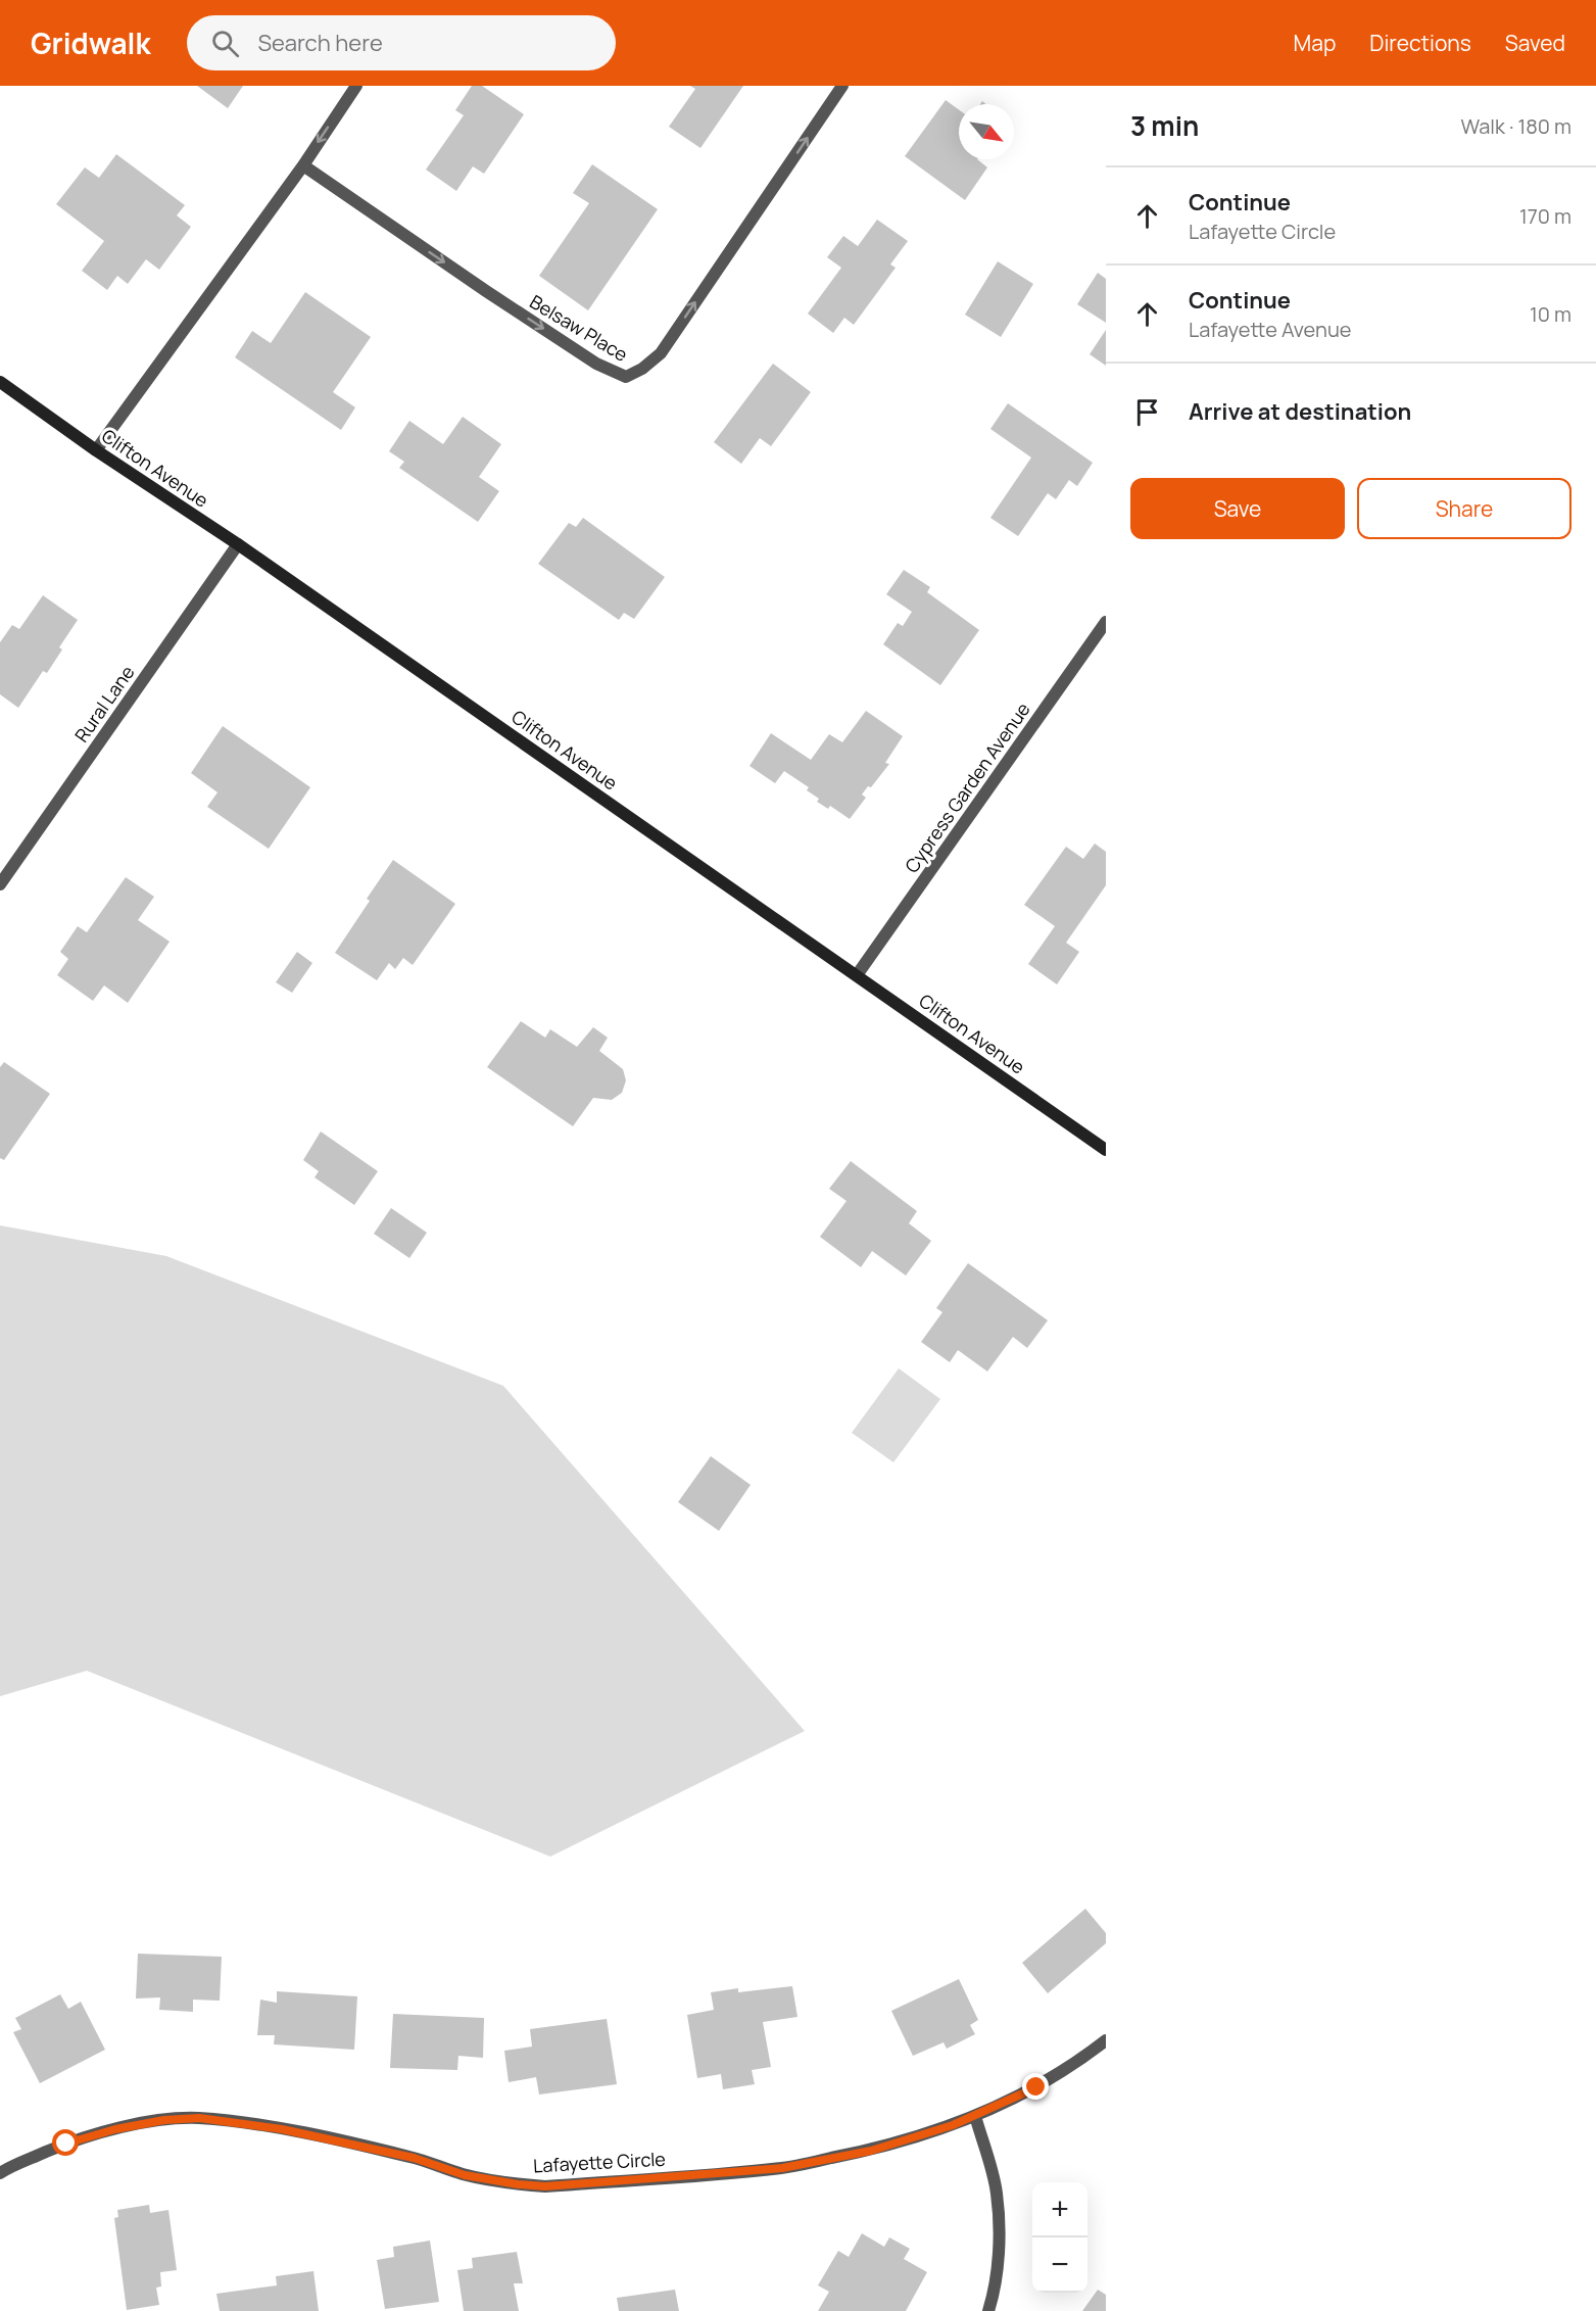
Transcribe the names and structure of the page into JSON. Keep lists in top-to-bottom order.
{
  "streets": {
    "main road": ["Clifton Avenue"],
    "street": [
      "Belsaw Place",
      "Rural Lane",
      "Cypress Garden Avenue",
      "Lafayette Circle"
    ]
  },
  "crossings": [
    ["Clifton Avenue", "Rural Lane"],
    ["Clifton Avenue", "Cypress Garden Avenue"]
  ],
  "north": "bottom right",
  "page": {
    "header": "Gridwalk",
    "search": "Search here",
    "nav": ["Map", "Directions", "Saved"],
    "heading": ["3 min", "Walk · 180 m"],
    "list": [
      ["Continue", "Lafayette Circle", "170 m"],
      ["Continue", "Lafayette Avenue", "10 m"],
      "Arrive at destination"
    ],
    "buttons": ["Save", "Share"],
    "map_buttons": ["+", "−"]
  }
}
